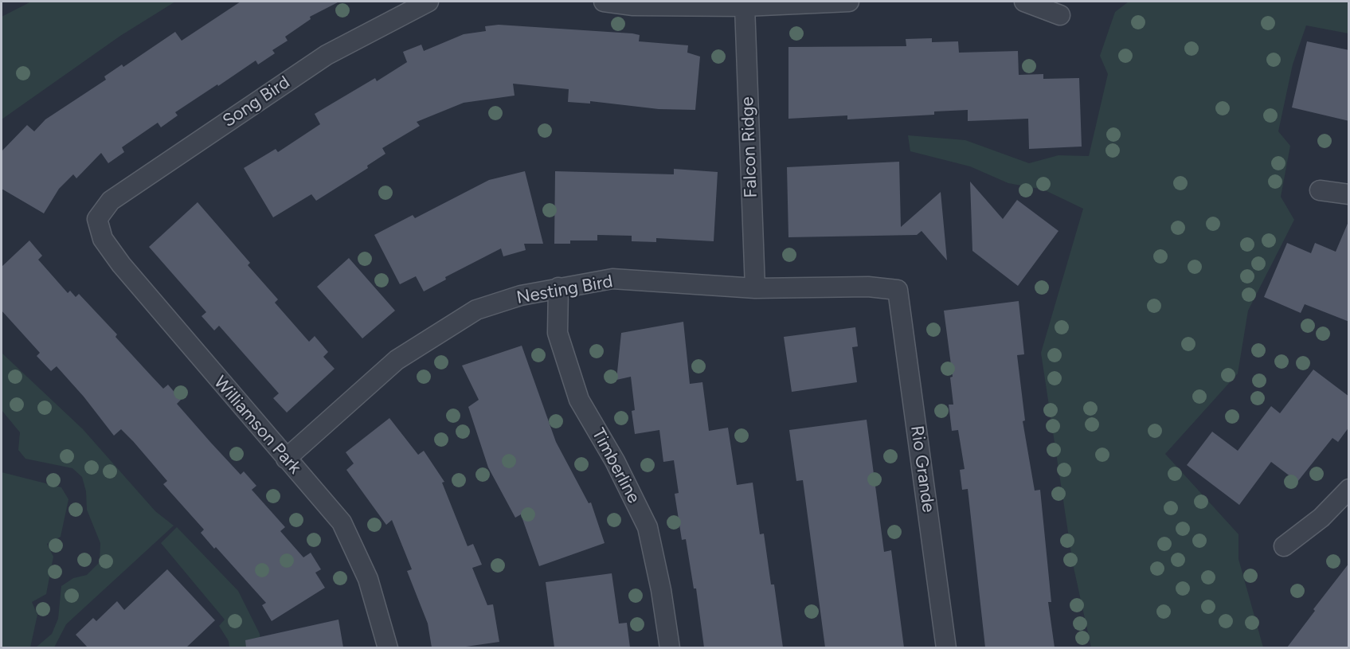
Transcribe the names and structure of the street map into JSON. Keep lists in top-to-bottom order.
{
  "streets": {
    "street": [
      "Song Bird",
      "Falcon Ridge",
      "Nesting Bird",
      "Williamson Park",
      "Timberline",
      "Rio Grande"
    ]
  },
  "crossings": [
    ["Song Bird", "Williamson Park"],
    ["Falcon Ridge", "Nesting Bird"],
    ["Nesting Bird", "Williamson Park"],
    ["Nesting Bird", "Timberline"],
    ["Nesting Bird", "Rio Grande"]
  ]
}
